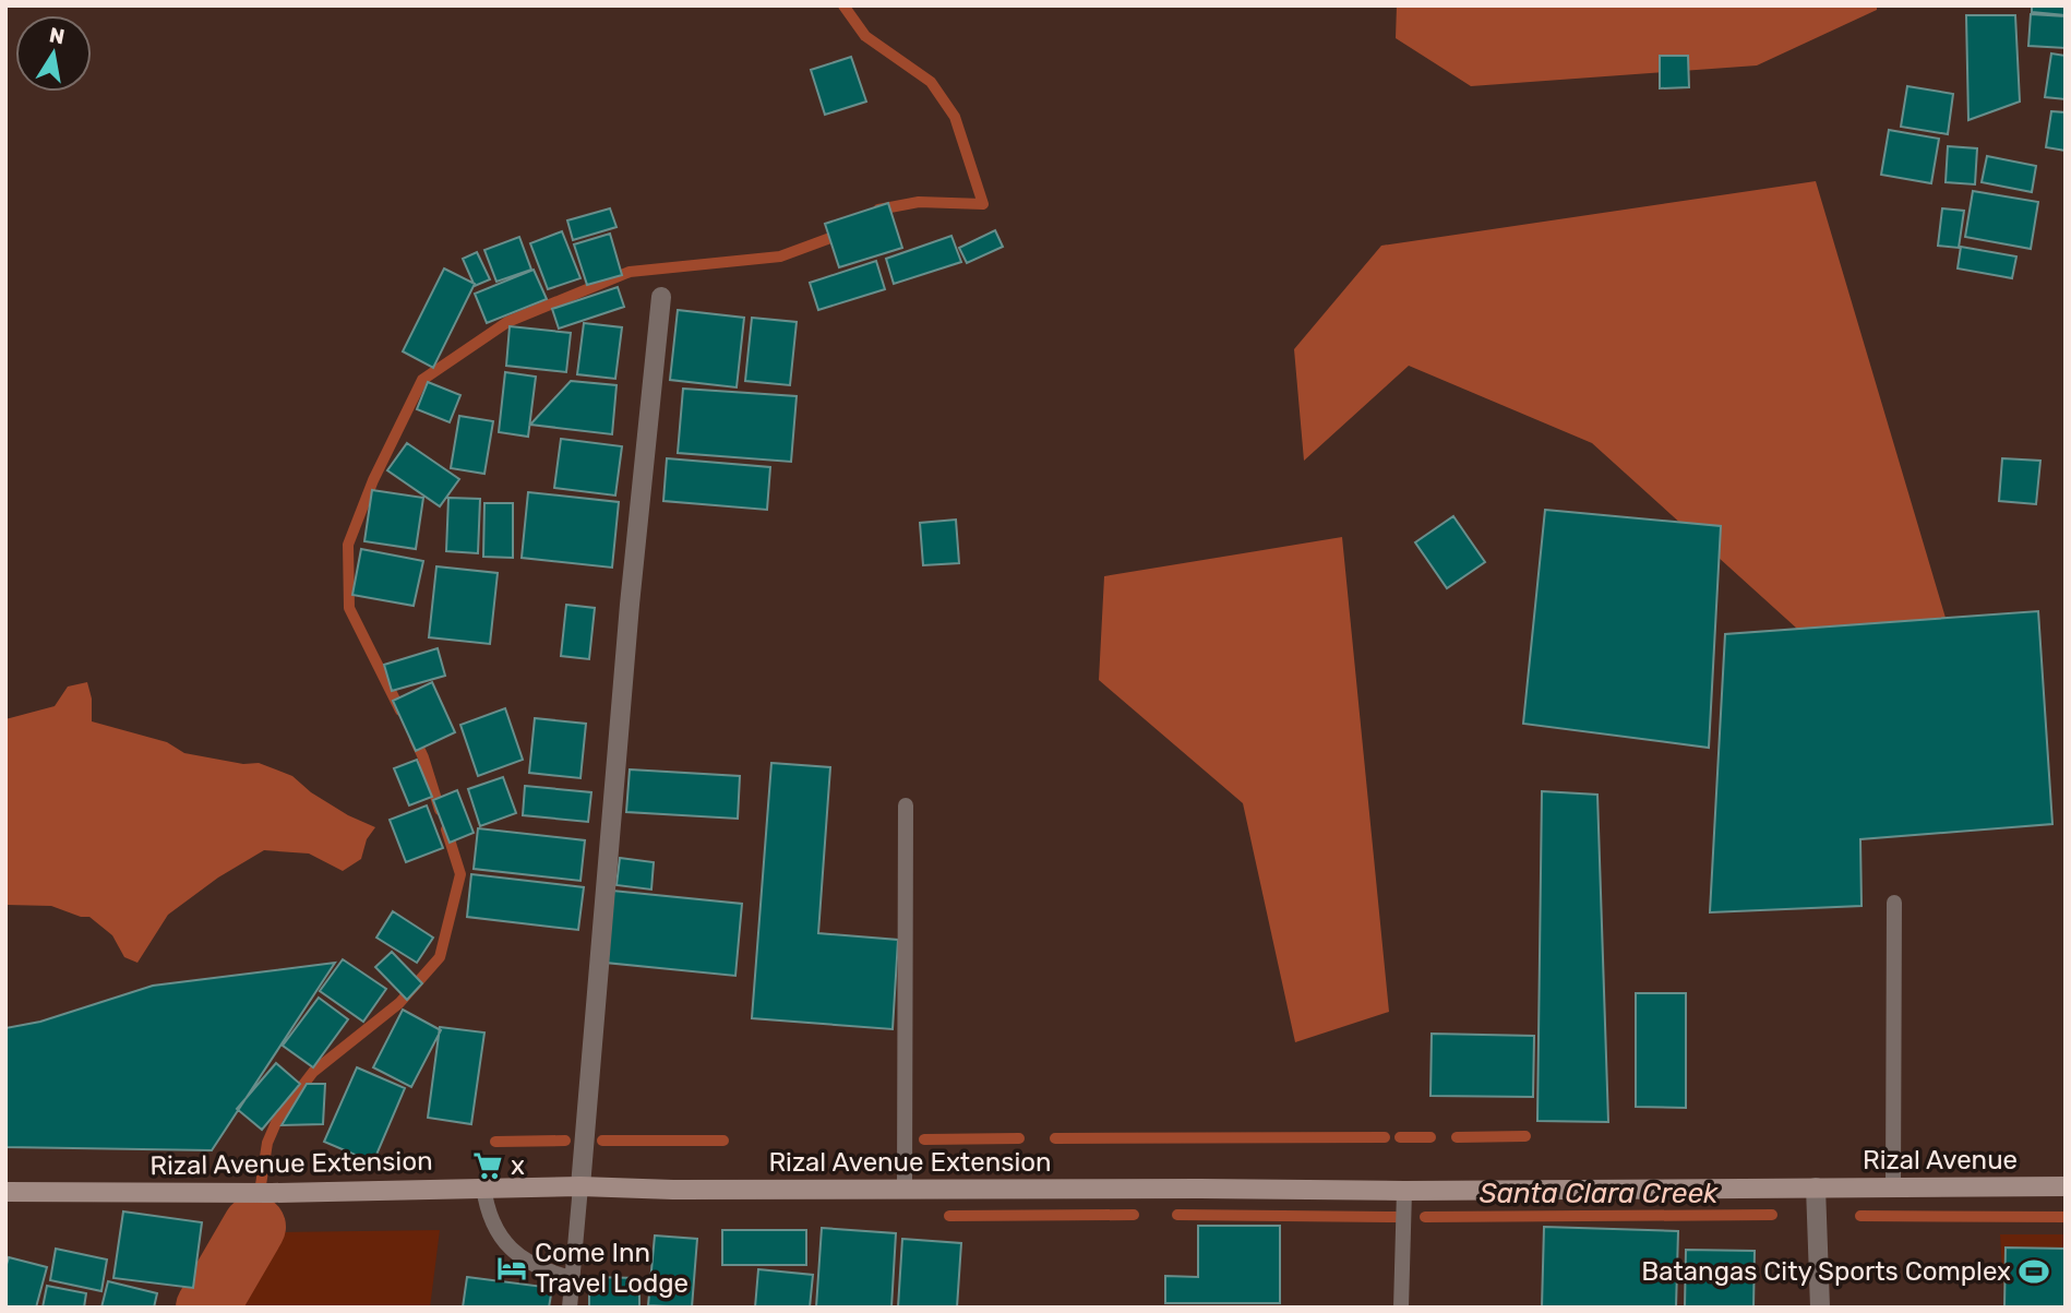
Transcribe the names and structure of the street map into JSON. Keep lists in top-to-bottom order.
{
  "streets": {
    "main road": ["Rizal Avenue", "Rizal Avenue Extension"]
  },
  "crossings": [
    ["Rizal Avenue", "Rizal Avenue Extension"]
  ],
  "water": ["Santa Clara Creek"],
  "places": {
    "supermarket": ["x"],
    "hotel": ["Come Inn Travel Lodge"],
    "sports": ["Batangas City Sports Complex"]
  },
  "north": "top"
}
